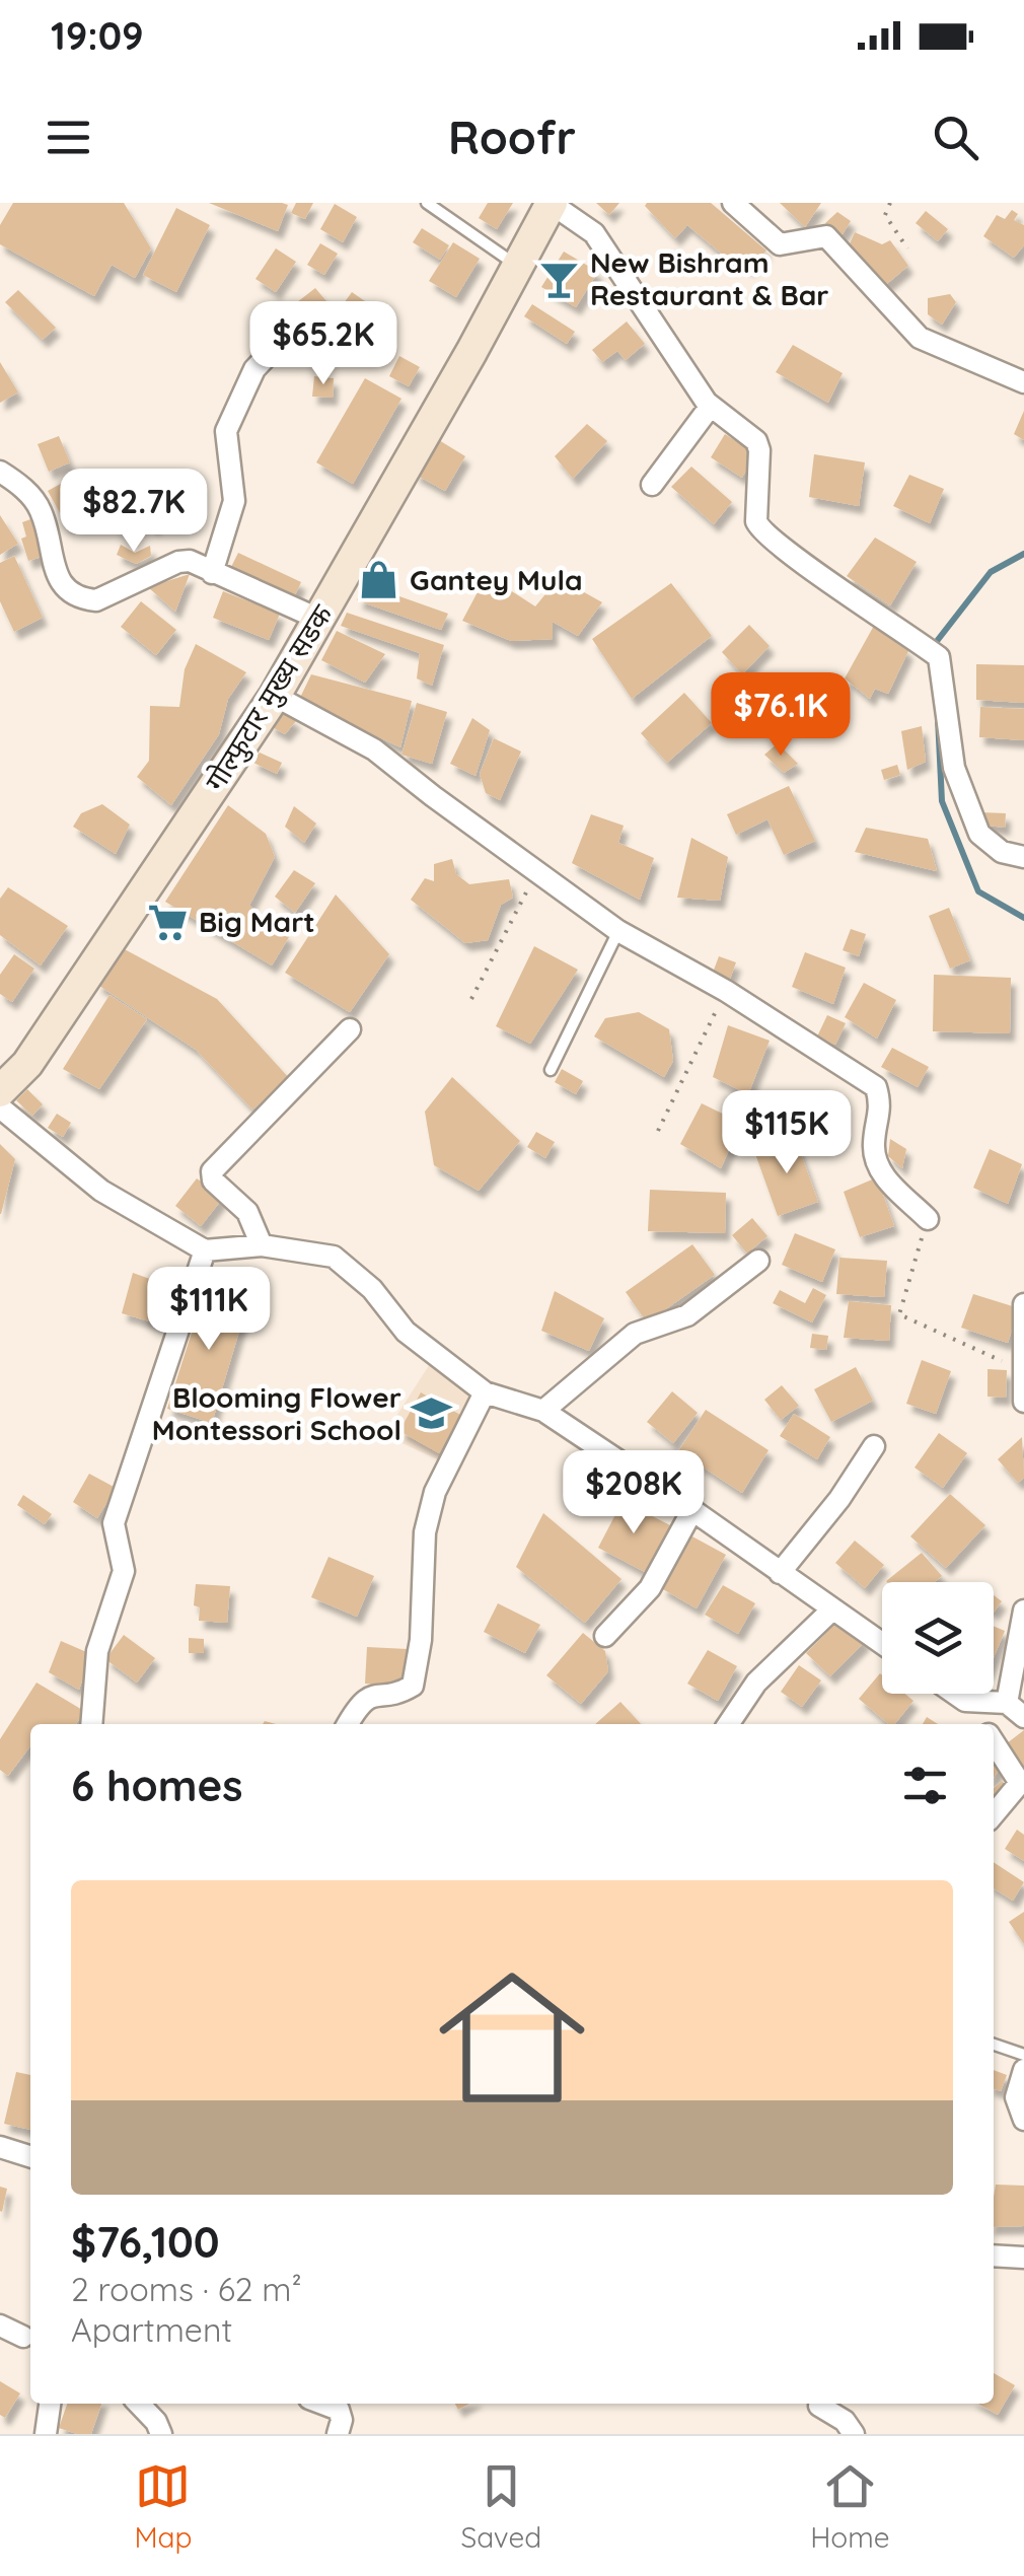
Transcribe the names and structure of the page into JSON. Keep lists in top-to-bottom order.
{
  "streets": {
    "main road": ["गोल्फुटार मुख्य सडक"]
  },
  "places": {
    "bar": ["New Bishram Restaurant & Bar"],
    "shop": ["Gantey Mula"],
    "supermarket": ["Big Mart"],
    "school or university": ["Blooming Flower Montessori School"]
  },
  "page": {
    "status": "19:09",
    "header": "Roofr",
    "price": [
      "$65.2K",
      "$82.7K",
      "$76.1K",
      "$115K",
      "$111K",
      "$208K"
    ],
    "heading": "6 homes",
    "list": [
      {
        "name": "$76,100",
        "note": "2 rooms · 62 m² · Apartment"
      }
    ],
    "tabs": ["Map", "Saved", "Home"]
  }
}
